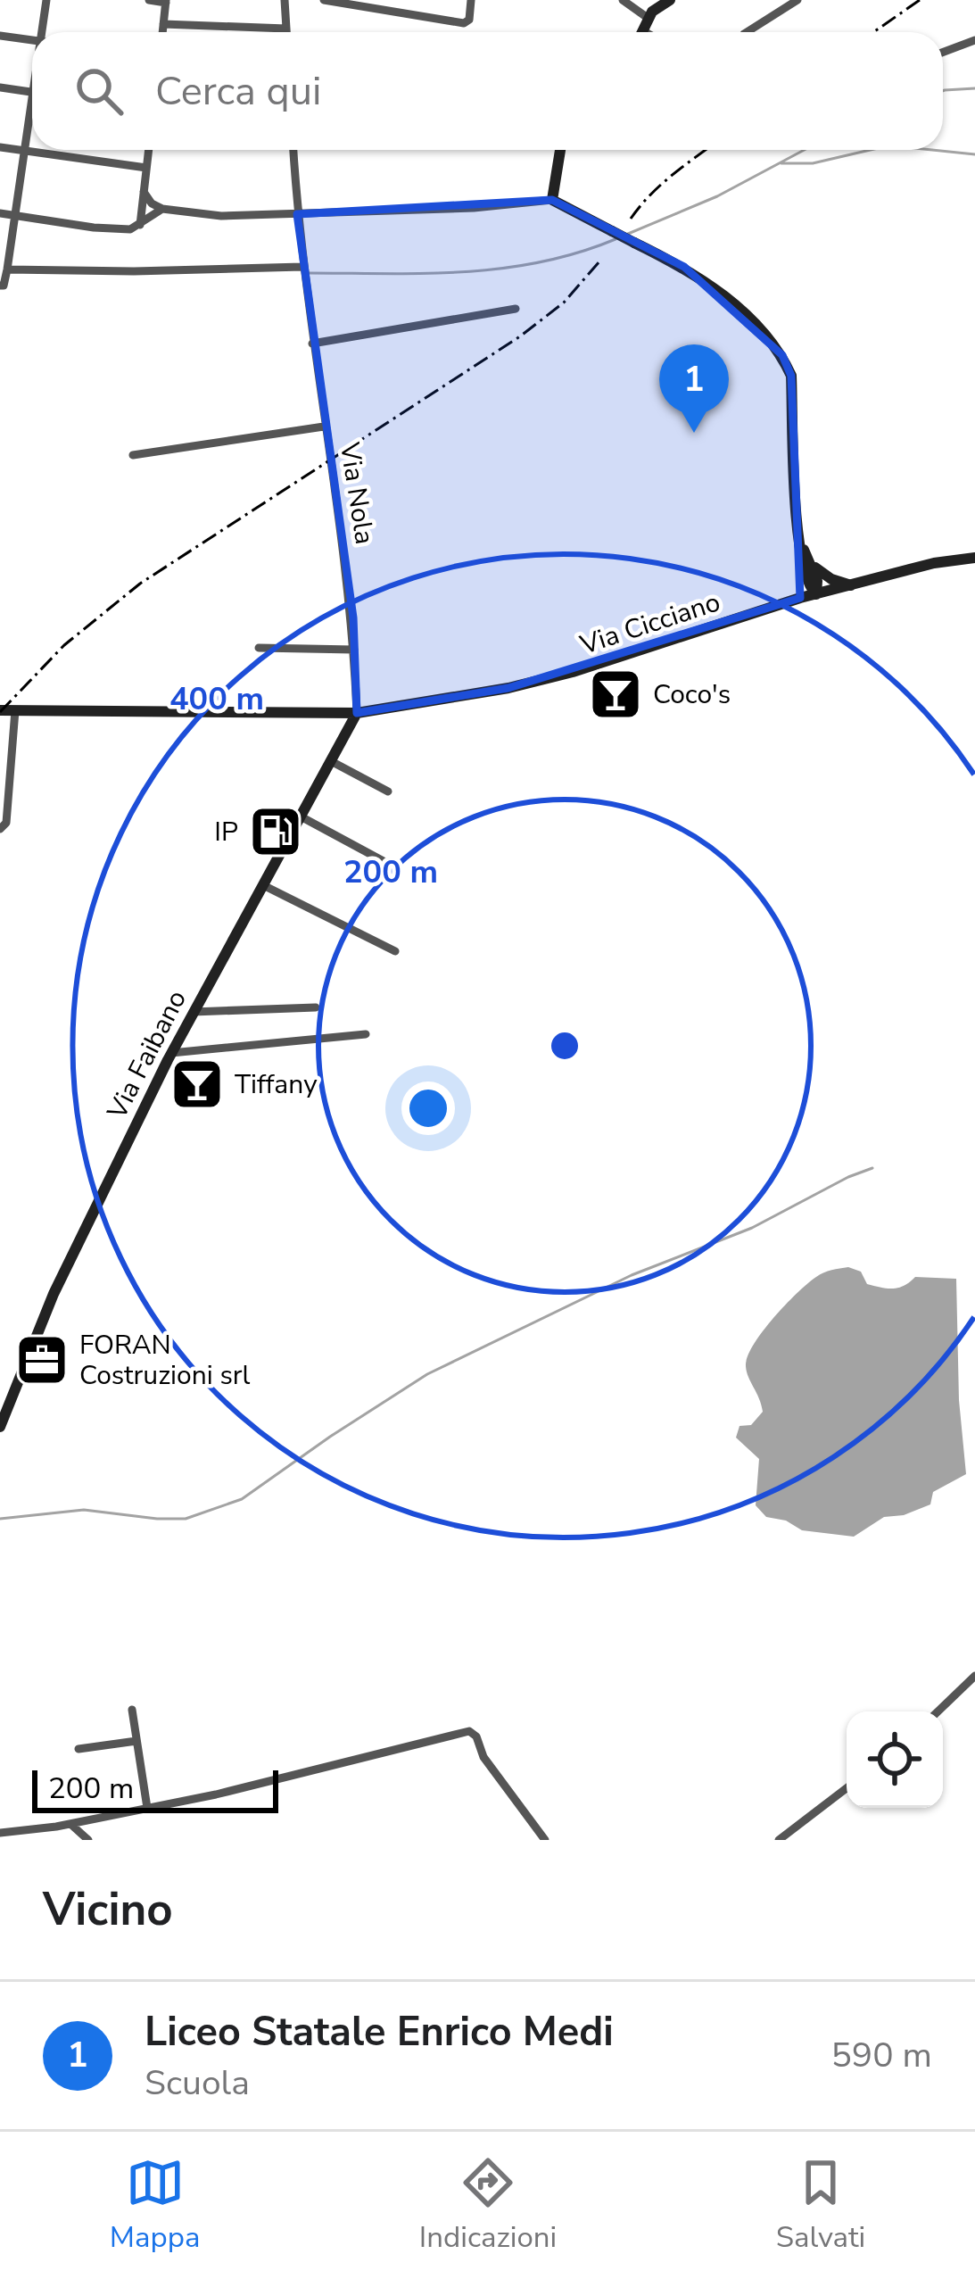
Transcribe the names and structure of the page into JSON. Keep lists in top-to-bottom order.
{
  "streets": {
    "street": ["Via Nola", "Via Cicciano", "Via Faibano"]
  },
  "crossings": [
    ["Via Nola", "Via Cicciano"],
    ["Via Nola", "Via Faibano"],
    ["Via Cicciano", "Via Faibano"]
  ],
  "places": {
    "bar": ["Coco's", "Tiffany"],
    "fuel station": ["IP"],
    "office": ["FORAN Costruzioni srl"]
  },
  "scale_bar": "200 m",
  "page": {
    "search": "Cerca qui",
    "pins": "1",
    "scale": "200 m",
    "heading": "Vicino",
    "list": [
      {
        "mark": "1",
        "name": "Liceo Statale Enrico Medi",
        "note": "Scuola",
        "value": "590 m"
      }
    ],
    "nav": ["Mappa", "Indicazioni", "Salvati"]
  },
  "rings": ["400 m", "200 m"]
}
